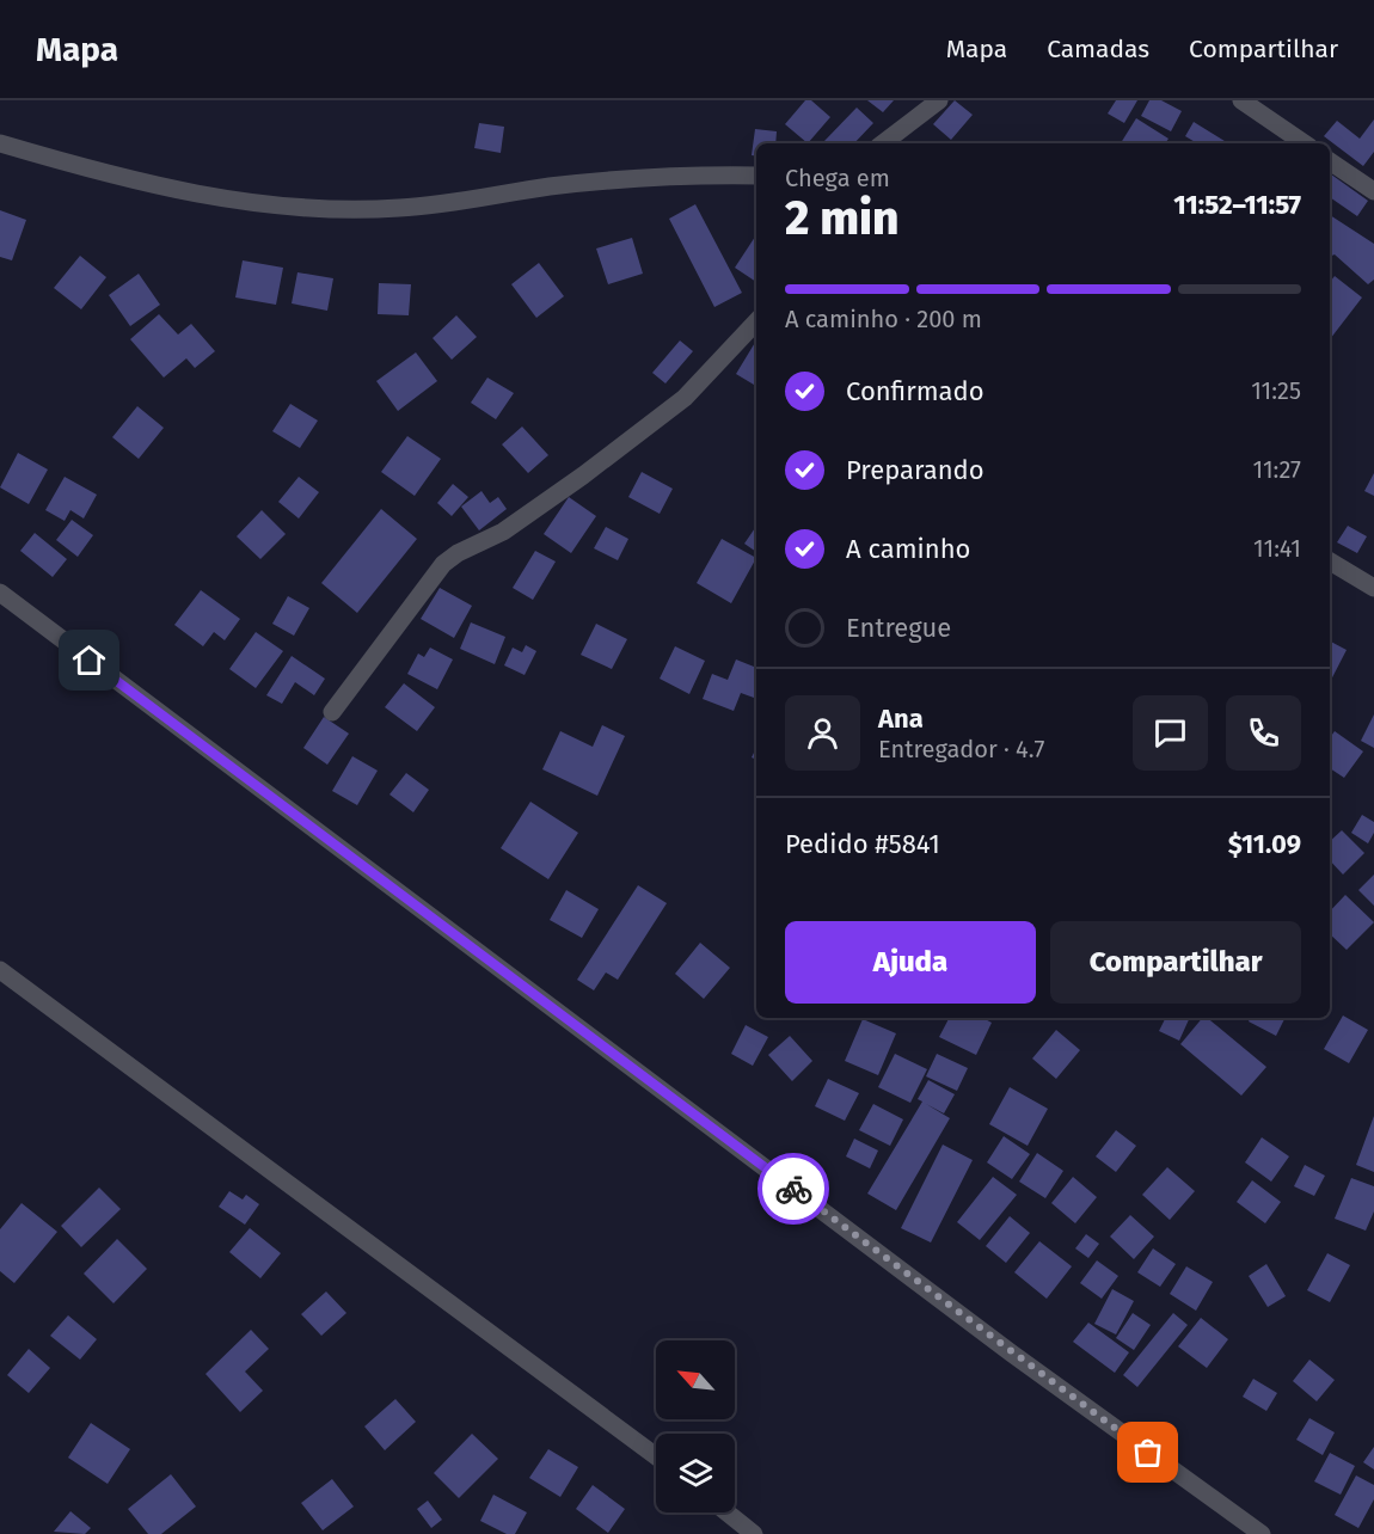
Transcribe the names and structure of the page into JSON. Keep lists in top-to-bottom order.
{
  "north": "top left",
  "page": {
    "header": "Mapa",
    "nav": ["Mapa", "Camadas", "Compartilhar"],
    "heading": ["2 min", "Chega em", "11:52–11:57"],
    "panel": [
      "Ana",
      "Entregador · 4.7",
      "Pedido #5841",
      "$11.09"
    ],
    "bar": "A caminho · 200 m",
    "list": [
      ["Confirmado", "11:25"],
      ["Preparando", "11:27"],
      ["A caminho", "11:41"],
      "Entregue"
    ],
    "buttons": ["Ajuda", "Compartilhar"]
  }
}
